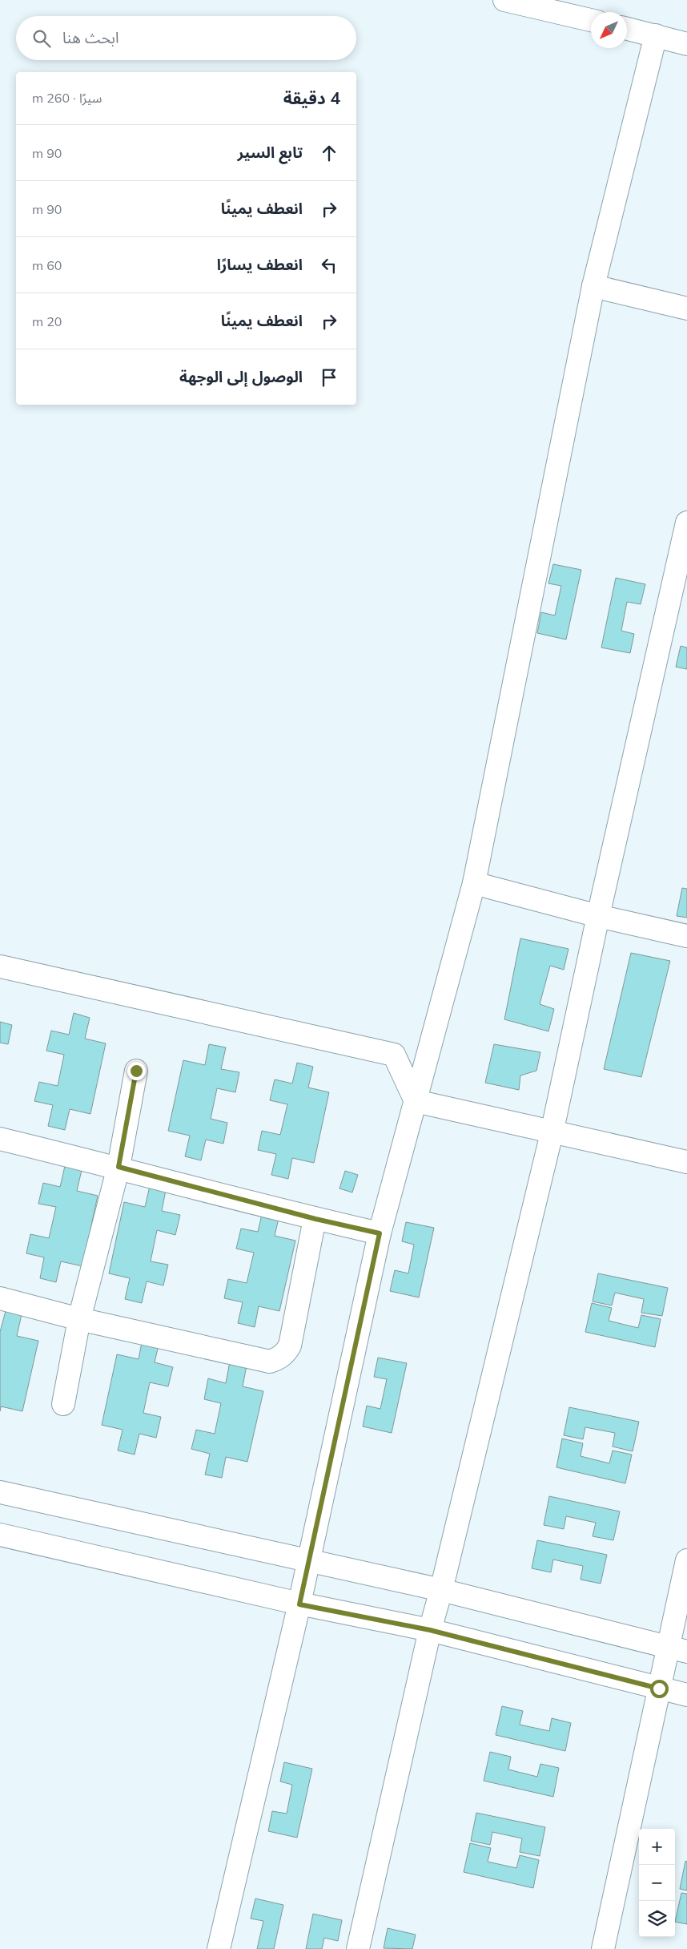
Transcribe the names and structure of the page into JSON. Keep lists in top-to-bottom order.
{
  "north": "bottom left",
  "page": {
    "search": "ابحث هنا",
    "heading": ["4 دقيقة", "سيرًا · 260 m"],
    "list": [
      ["تابع السير", "90 m"],
      ["انعطف يمينًا", "90 m"],
      ["انعطف يسارًا", "60 m"],
      ["انعطف يمينًا", "20 m"],
      "الوصول إلى الوجهة"
    ],
    "map_buttons": ["+", "−"]
  }
}
